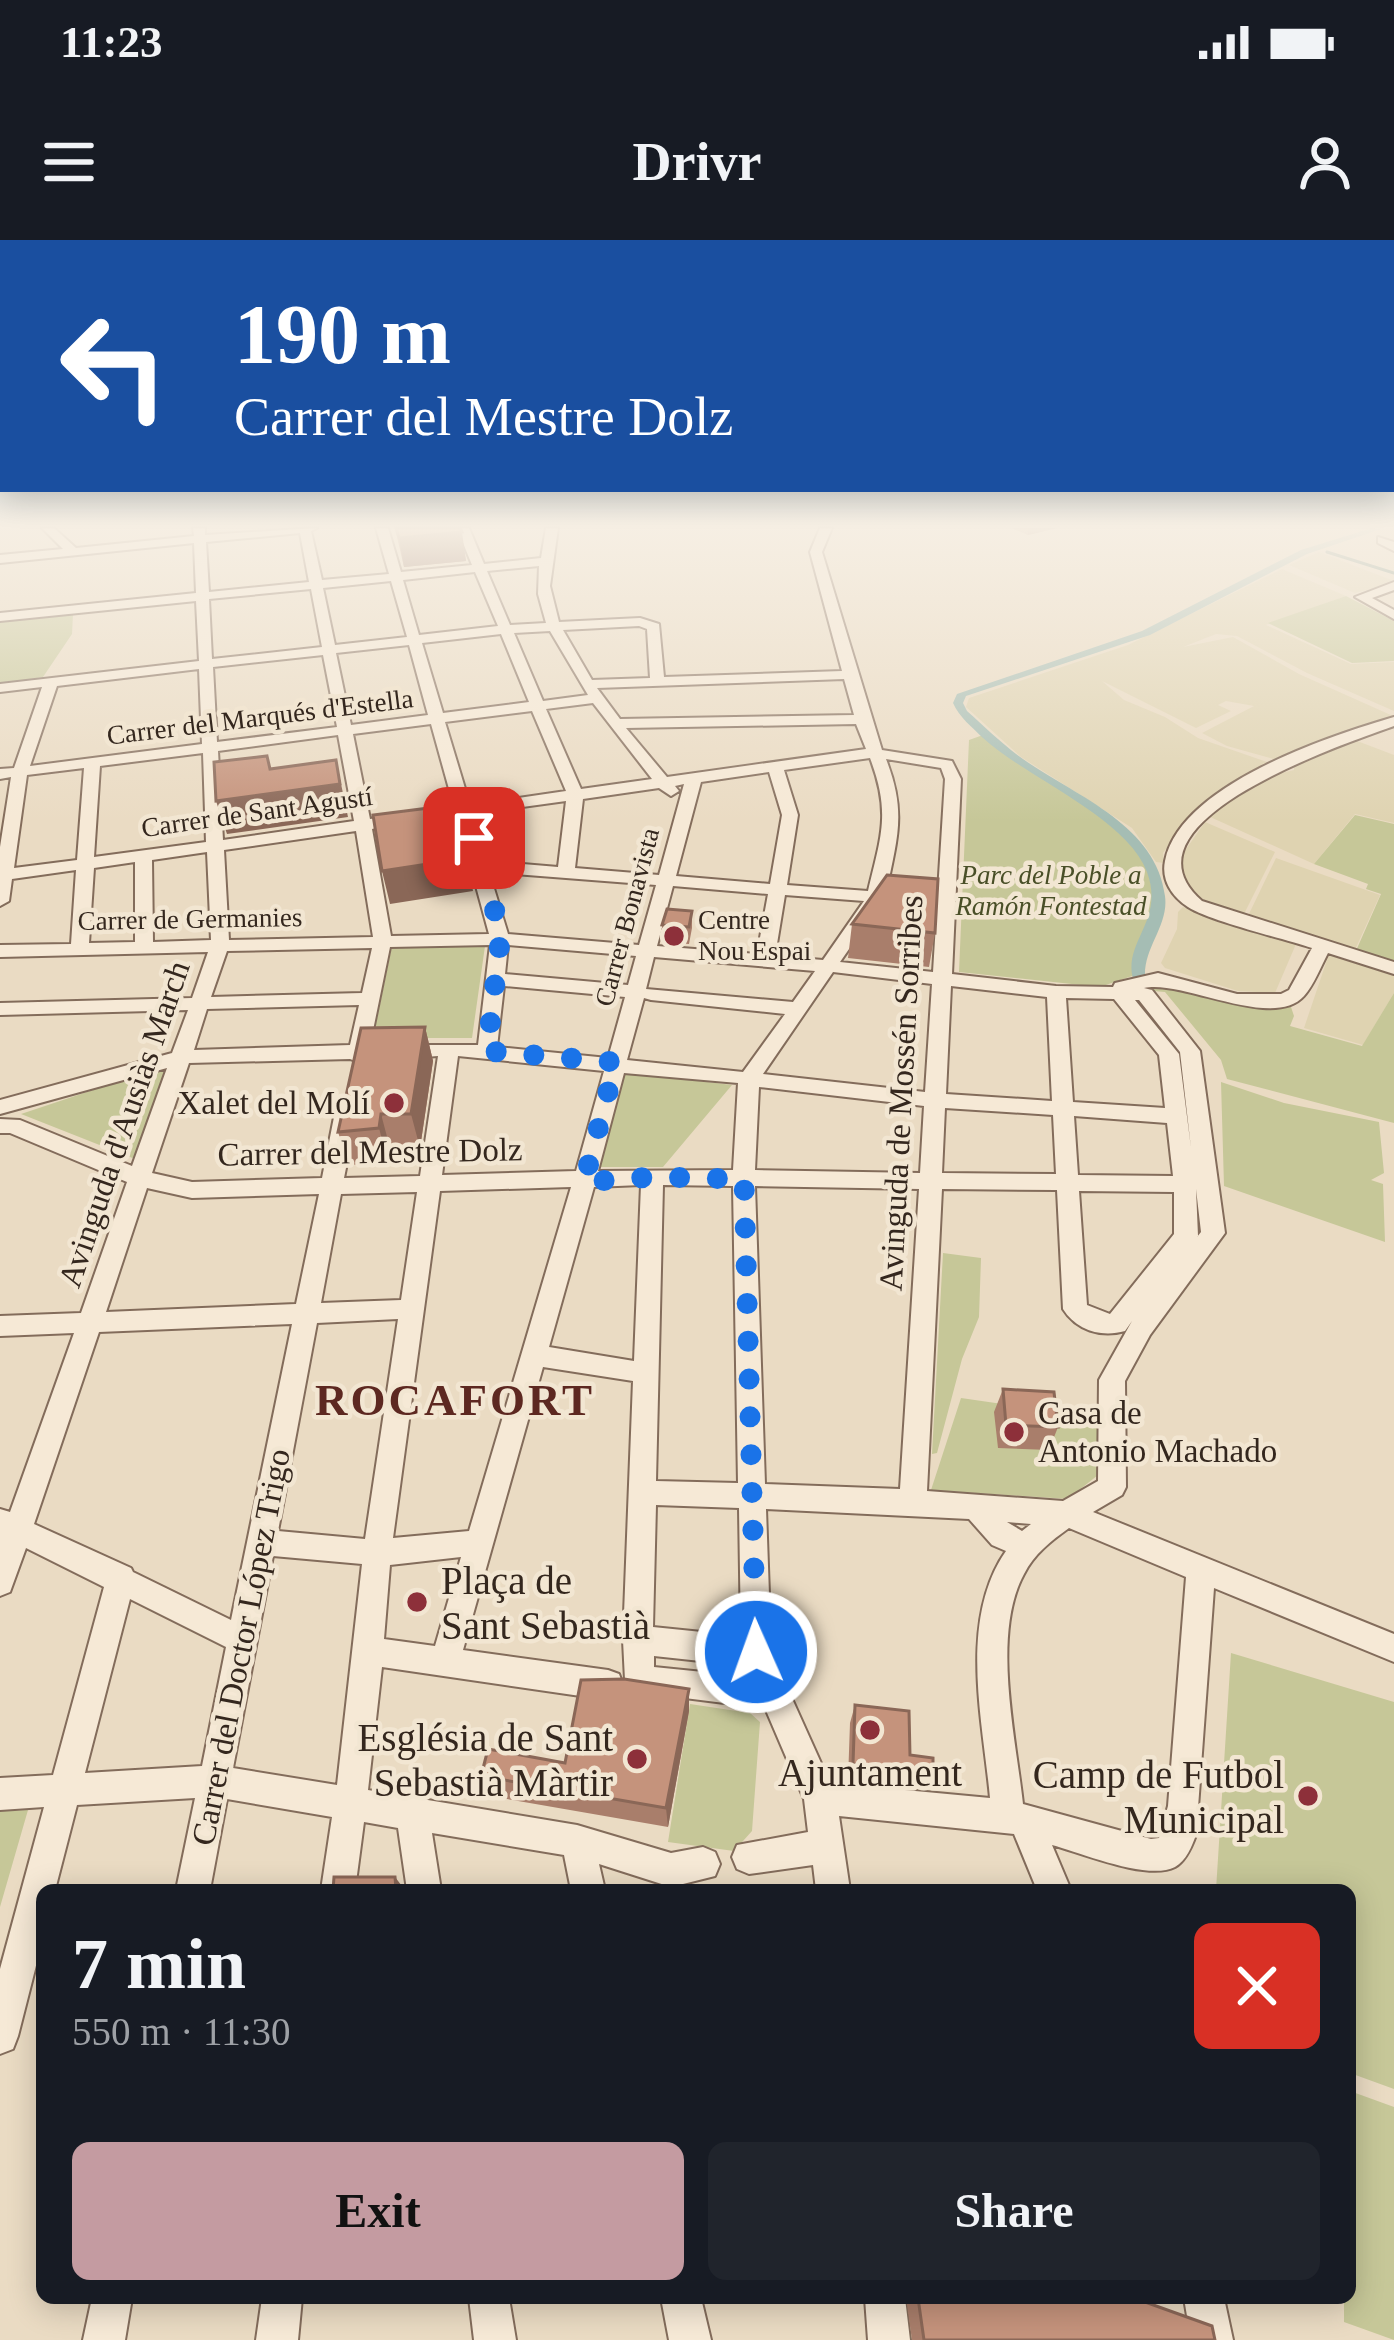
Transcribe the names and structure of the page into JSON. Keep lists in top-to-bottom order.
{
  "streets": {
    "street": [
      "Carrer del Marqués d'Estella",
      "Carrer de Sant Agustí",
      "Carrer Bonavista",
      "Carrer de Germanies",
      "Avinguda de Mossén Sorribes",
      "Avinguda d'Ausiàs March",
      "Carrer del Mestre Dolz",
      "Carrer del Doctor López Trigo"
    ]
  },
  "crossings": [
    ["Carrer del Marqués d'Estella", "Carrer Bonavista"],
    ["Carrer del Marqués d'Estella", "Avinguda d'Ausiàs March"],
    ["Carrer del Marqués d'Estella", "Carrer del Doctor López Trigo"],
    ["Carrer de Sant Agustí", "Avinguda d'Ausiàs March"],
    ["Carrer de Sant Agustí", "Carrer del Doctor López Trigo"],
    ["Carrer Bonavista", "Carrer de Germanies"],
    ["Carrer Bonavista", "Carrer del Mestre Dolz"],
    ["Carrer de Germanies", "Avinguda de Mossén Sorribes"],
    ["Carrer de Germanies", "Avinguda d'Ausiàs March"],
    ["Carrer de Germanies", "Carrer del Doctor López Trigo"],
    ["Avinguda de Mossén Sorribes", "Carrer del Mestre Dolz"],
    ["Avinguda d'Ausiàs March", "Carrer del Mestre Dolz"],
    ["Carrer del Mestre Dolz", "Carrer del Doctor López Trigo"]
  ],
  "districts": ["ROCAFORT"],
  "parks": ["Parc del Poble a Ramón Fontestad"],
  "places": [
    "Centre Nou Espai",
    "Xalet del Molí",
    "Casa de Antonio Machado",
    "Plaça de Sant Sebastià",
    "Ajuntament",
    "Església de Sant Sebastià Màrtir",
    "Camp de Futbol Municipal"
  ],
  "page": {
    "status": "11:23",
    "header": "Drivr",
    "turn": ["190 m", "Carrer del Mestre Dolz"],
    "heading": ["7 min", "550 m · 11:30"],
    "buttons": ["Exit", "Share"]
  }
}
